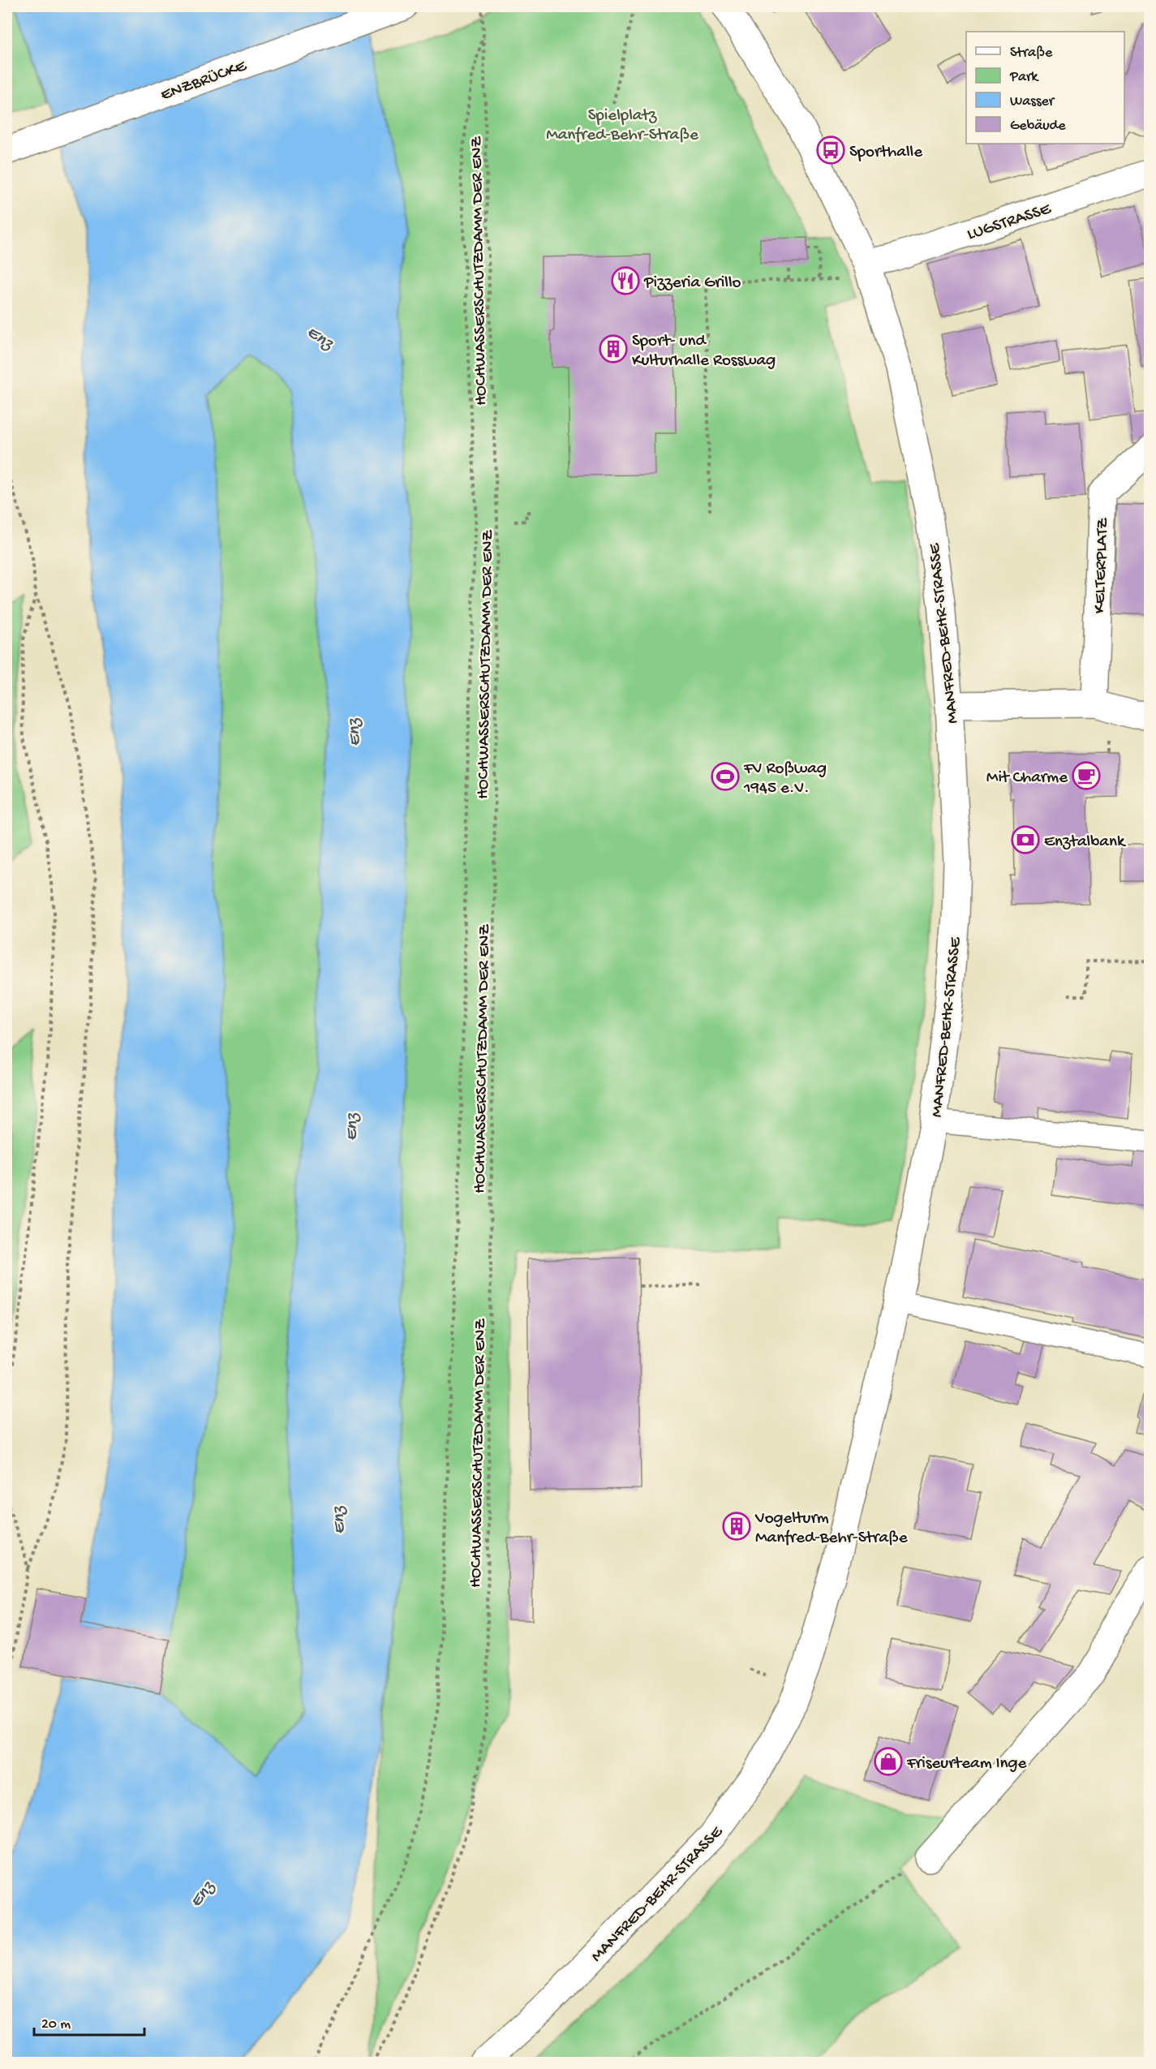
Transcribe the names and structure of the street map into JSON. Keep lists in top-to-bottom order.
{
  "streets": {
    "street": [
      "ENZBRÜCKE",
      "LUGSTRASSE",
      "KELTERPLATZ",
      "MANFRED-BEHR-STRASSE"
    ],
    "path": ["HOCHWASSERSCHUTZDAMM DER ENZ"]
  },
  "crossings": [
    ["LUGSTRASSE", "MANFRED-BEHR-STRASSE"]
  ],
  "water": ["Enz"],
  "parks": ["Spielplatz Manfred-Behr-Straße"],
  "places": {
    "bus stop": ["Sporthalle"],
    "restaurant": ["Pizzeria Grillo"],
    "building": ["Sport- und Kulturhalle Rosswag", "Vogelturm Manfred-Behr-Straße"],
    "cafe": ["Mit Charme"],
    "sports": ["FV Roßwag 1945 e.V."],
    "bank": ["Enztalbank"],
    "shop": ["Friseurteam Inge"]
  },
  "legend": [
    "Straße",
    "Park",
    "Wasser",
    "Gebäude"
  ],
  "scale_bar": "20 m"
}
